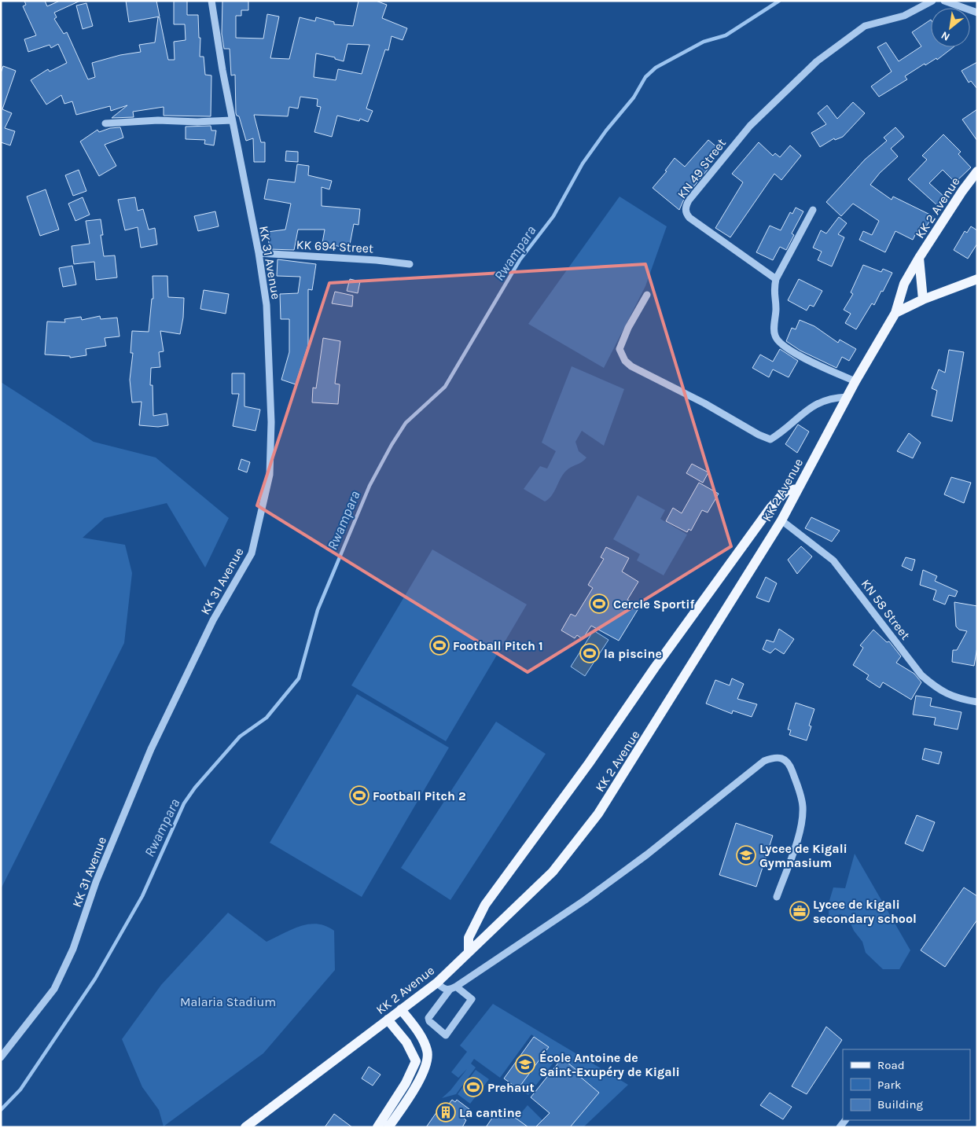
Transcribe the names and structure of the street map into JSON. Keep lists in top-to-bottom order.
{
  "streets": {
    "main road": ["KK 2 Avenue"],
    "street": [
      "KN 49 Street",
      "KK 694 Street",
      "KK 31 Avenue",
      "KN 58 Street"
    ]
  },
  "crossings": [
    ["KK 2 Avenue", "KN 58 Street"],
    ["KK 694 Street", "KK 31 Avenue"]
  ],
  "water": ["Rwampara"],
  "parks": ["Malaria Stadium"],
  "places": {
    "sports": [
      "Cercle Sportif",
      "Football Pitch 1",
      "la piscine",
      "Football Pitch 2",
      "Prehaut"
    ],
    "school or university": ["Lycee de Kigali Gymnasium", "École Antoine de Saint-Exupéry de Kigali"],
    "office": ["Lycee de kigali secondary school"],
    "building": ["La cantine"]
  },
  "legend": ["Road", "Park", "Building"],
  "north": "bottom left"
}
